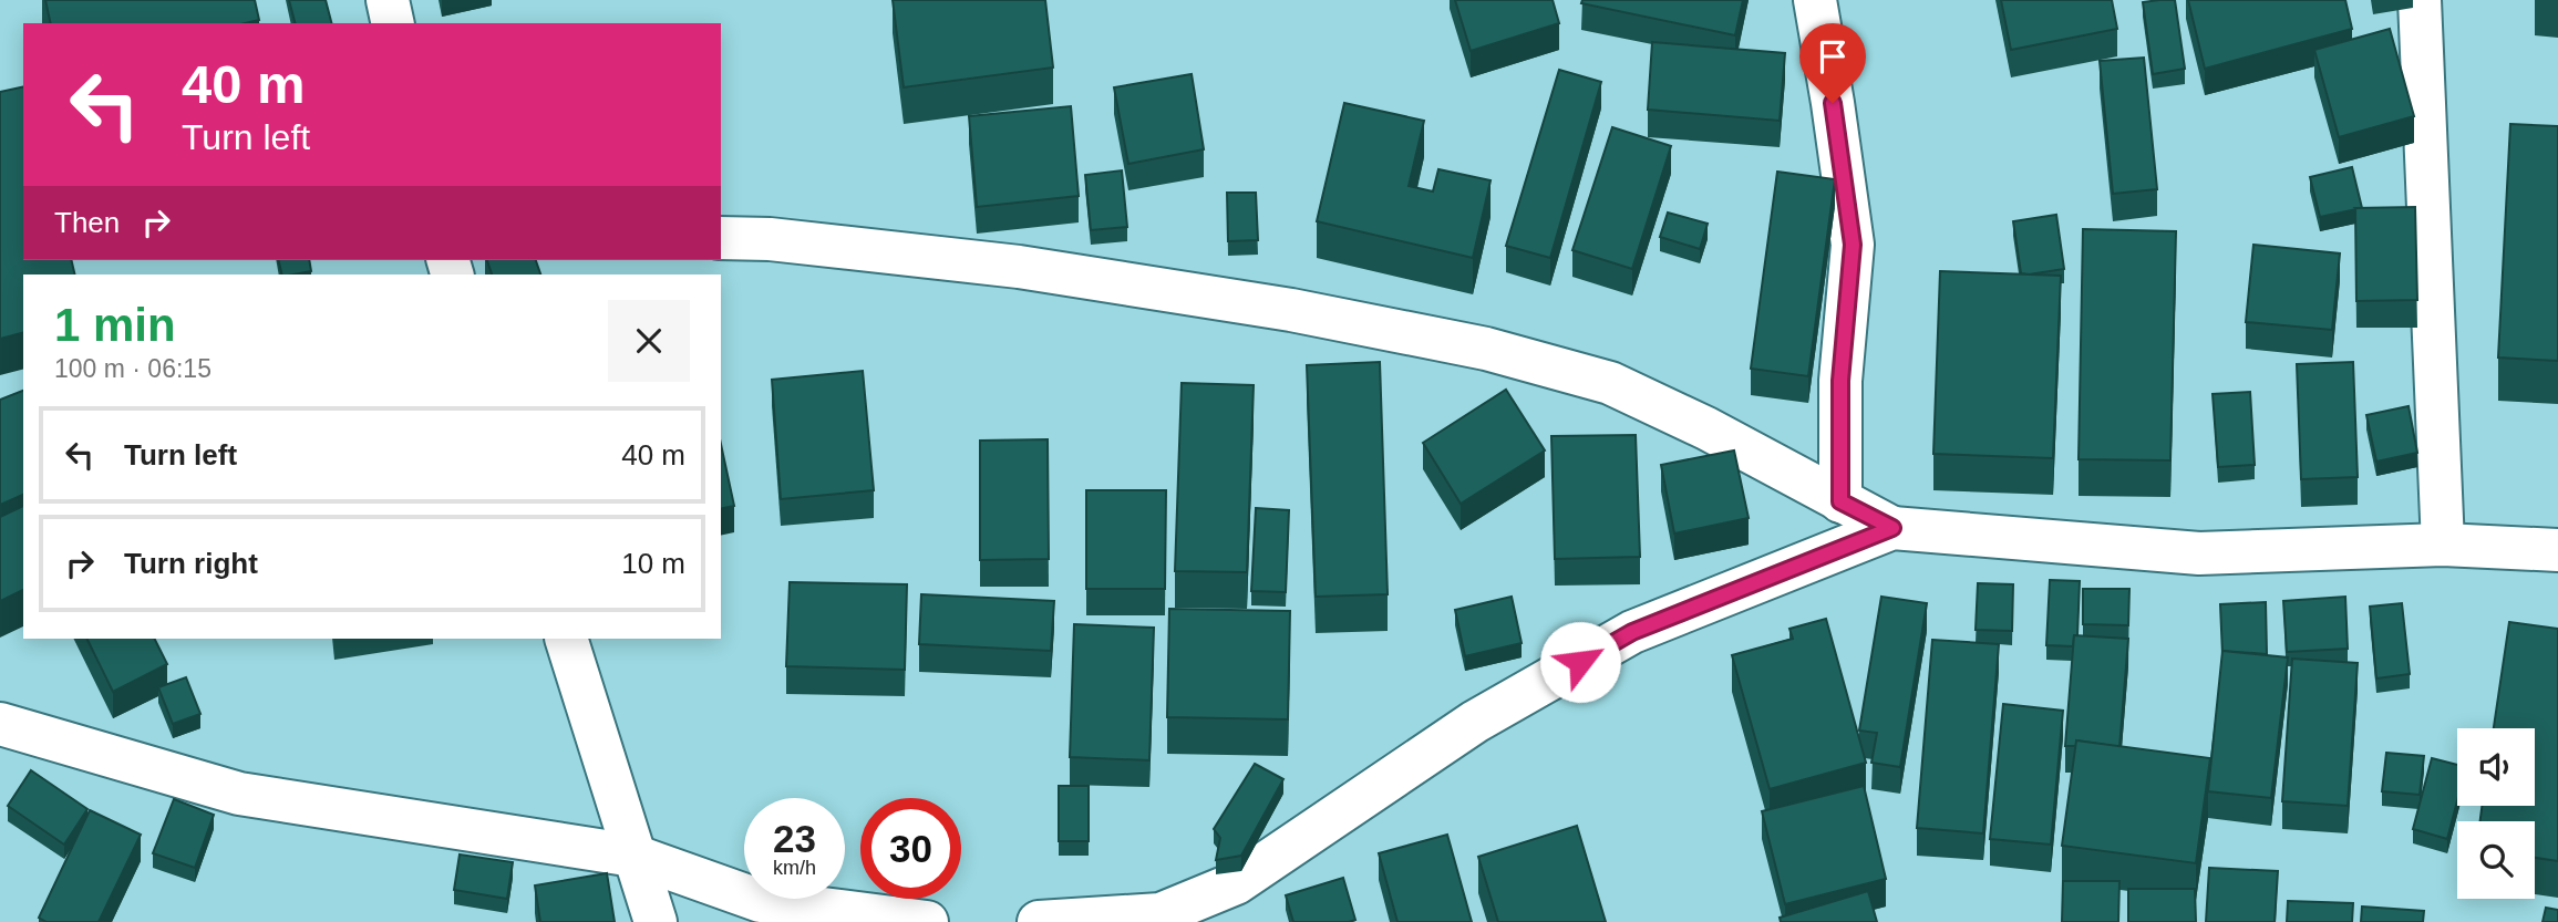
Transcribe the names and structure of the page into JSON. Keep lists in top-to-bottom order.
{
  "page": {
    "turn": ["40 m", "Turn left"],
    "then": "Then",
    "heading": ["1 min", "100 m · 06:15"],
    "list": [
      {
        "name": "Turn left",
        "value": "40 m"
      },
      {
        "name": "Turn right",
        "value": "10 m"
      }
    ],
    "speed": "23 km/h",
    "limit": "30"
  }
}
